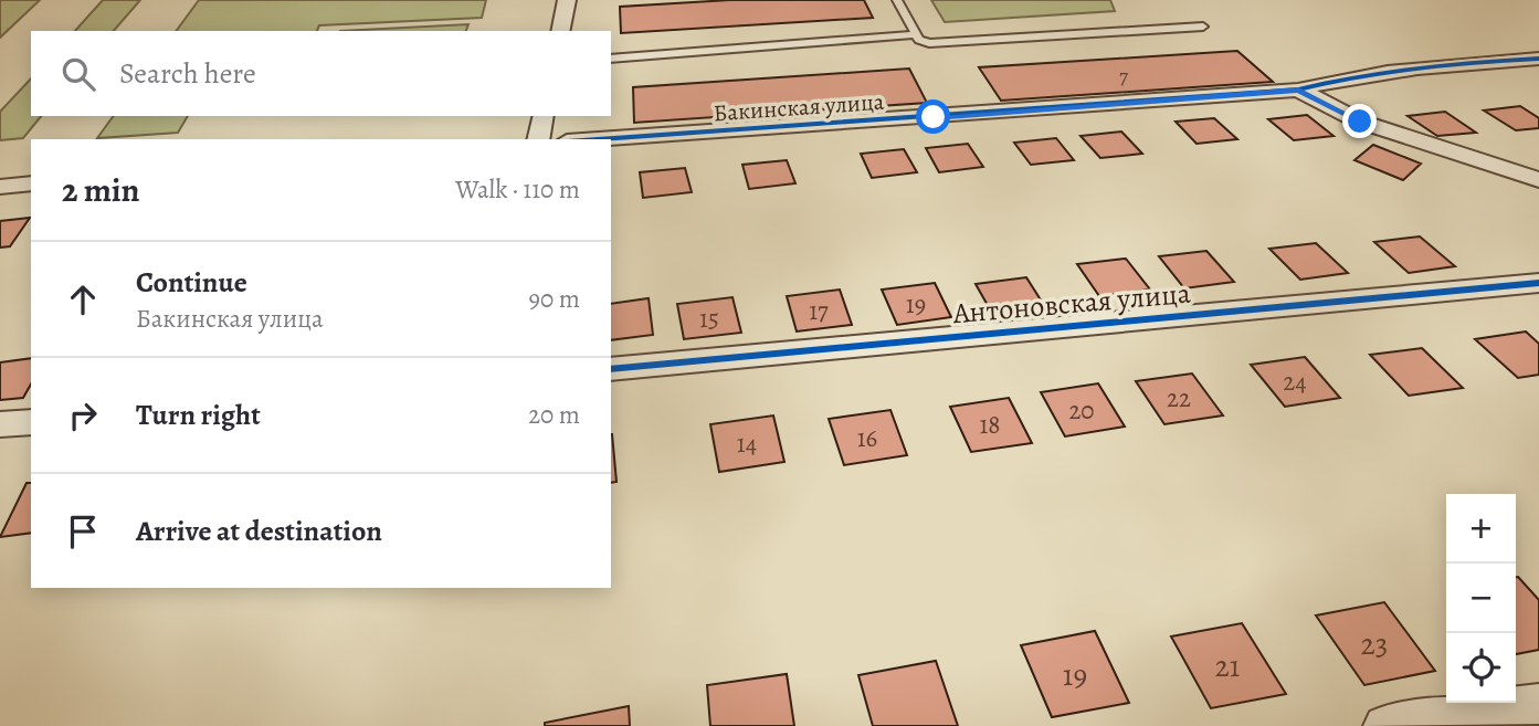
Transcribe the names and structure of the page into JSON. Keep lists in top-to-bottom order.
{
  "streets": {
    "street": ["Бакинская улица", "Антоновская улица"]
  },
  "house_numbers": [
    "7",
    "19",
    "17",
    "15",
    "24",
    "22",
    "20",
    "18",
    "16",
    "14",
    "23",
    "21",
    "19"
  ],
  "page": {
    "search": "Search here",
    "heading": ["2 min", "Walk · 110 m"],
    "list": [
      ["Continue", "Бакинская улица", "90 m"],
      ["Turn right", "20 m"],
      "Arrive at destination"
    ],
    "map_buttons": ["+", "−"]
  }
}
